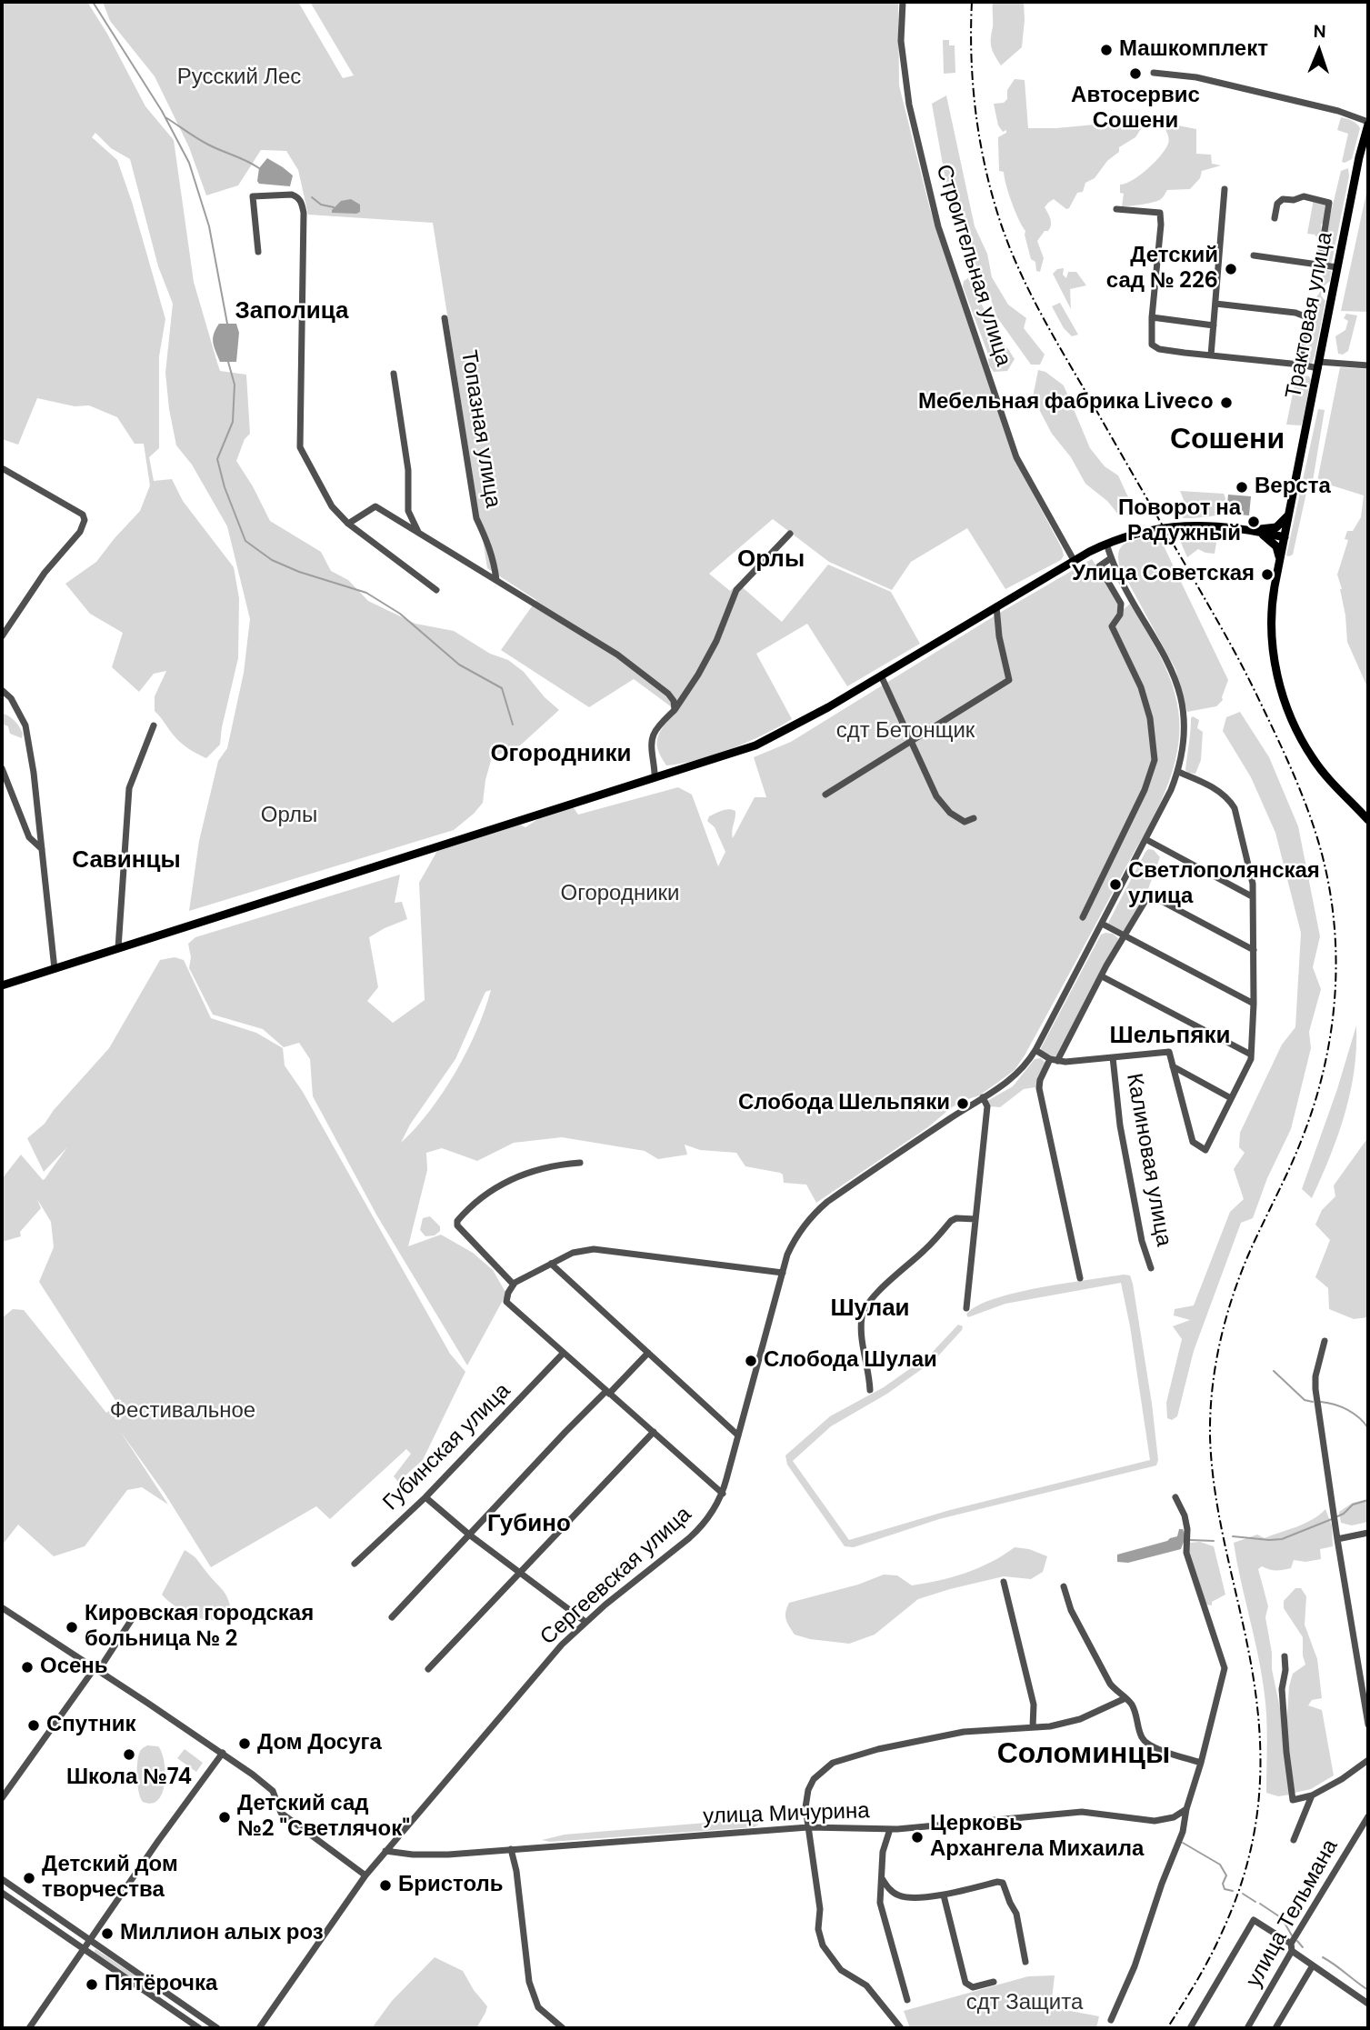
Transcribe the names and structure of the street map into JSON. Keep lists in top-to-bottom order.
{
  "streets": {
    "main road": ["Трактовая улица"],
    "street": [
      "Строительная улица",
      "Топазная улица",
      "Калиновая улица",
      "Губинская улица",
      "Сергеевская улица",
      "улица Мичурина",
      "улица Тельмана"
    ]
  },
  "crossings": [
    ["Сергеевская улица", "улица Мичурина"]
  ],
  "districts": [
    "Заполица",
    "Сошени",
    "Орлы",
    "Огородники",
    "Савинцы",
    "Шельпяки",
    "Шулаи",
    "Губино",
    "Соломинцы"
  ],
  "parks": [
    "Русский Лес",
    "сдт Бетонщик",
    "Орлы",
    "Огородники",
    "Фестивальное",
    "сдт Защита"
  ],
  "places": [
    "Машкомплект",
    "Автосервис Сошени",
    "Детский сад № 226",
    "Мебельная фабрика Liveco",
    "Верста",
    "Поворот на Радужный",
    "Улица Советская",
    "Светлополянская улица",
    "Слобода Шельпяки",
    "Слобода Шулаи",
    "Кировская городская больница № 2",
    "Осень",
    "Спутник",
    "Дом Досуга",
    "Школа №74",
    "Детский сад №2 \"Светлячок\"",
    "Церковь Архангела Михаила",
    "Детский дом творчества",
    "Бристоль",
    "Миллион алых роз",
    "Пятёрочка"
  ],
  "north": "top"
}
